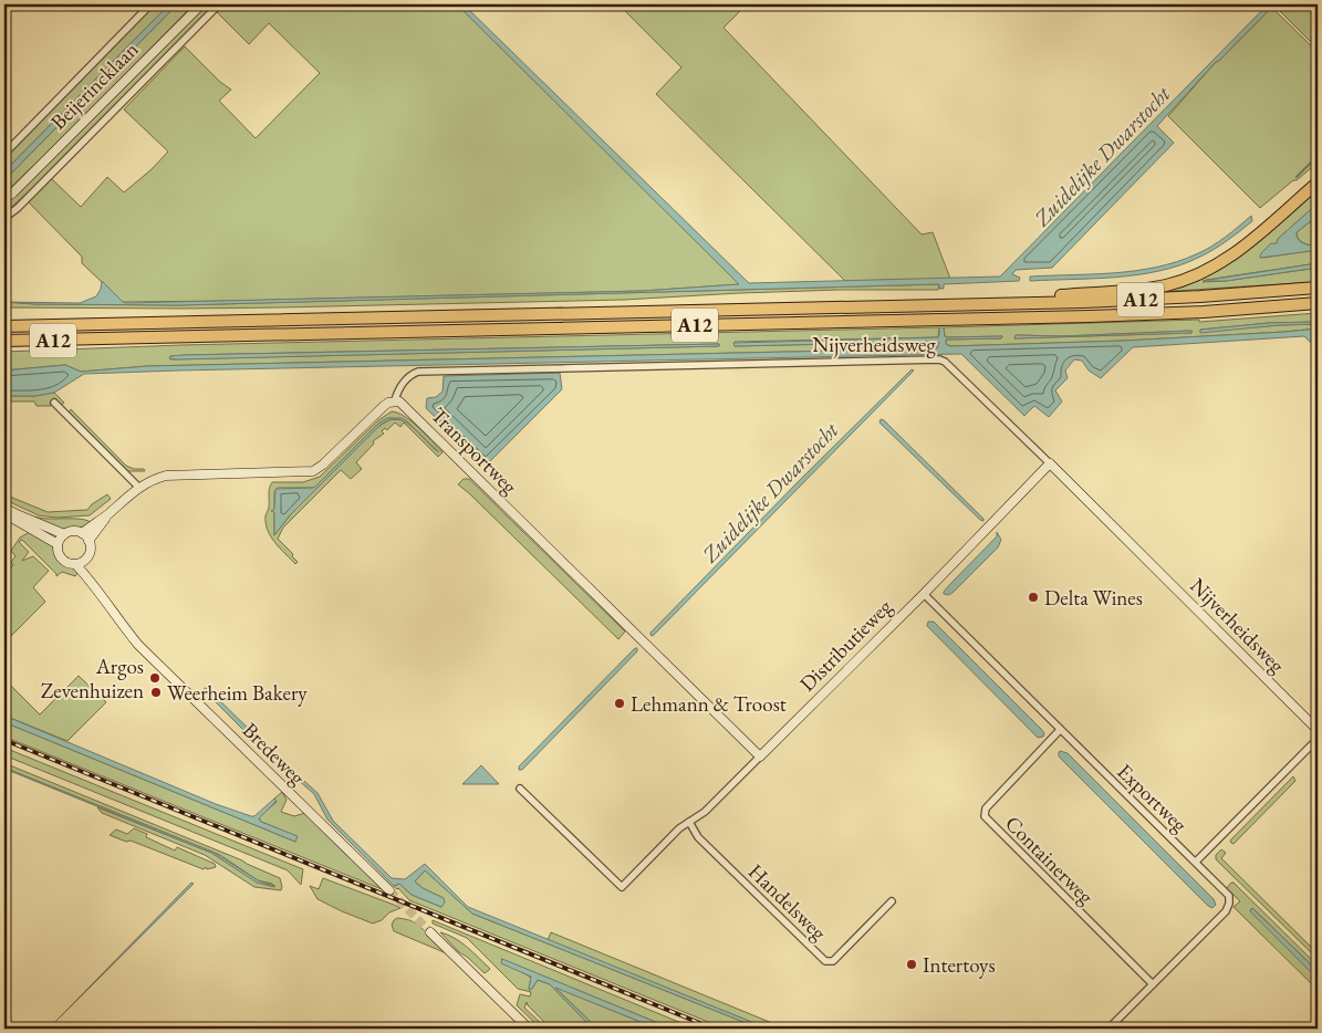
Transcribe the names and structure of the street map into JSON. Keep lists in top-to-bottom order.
{
  "streets": {
    "highway": ["A12"],
    "street": [
      "Beijerincklaan",
      "Nijverheidsweg",
      "Transportweg",
      "Distributieweg",
      "Bredeweg",
      "Exportweg",
      "Containerweg",
      "Handelsweg"
    ]
  },
  "crossings": [
    ["Nijverheidsweg", "Transportweg"],
    ["Nijverheidsweg", "Distributieweg"],
    ["Transportweg", "Distributieweg"],
    ["Distributieweg", "Exportweg"],
    ["Distributieweg", "Handelsweg"],
    ["Exportweg", "Containerweg"]
  ],
  "water": ["Zuidelijke Dwarstocht"],
  "places": [
    "Delta Wines",
    "Argos Zevenhuizen",
    "Weerheim Bakery",
    "Lehmann & Troost",
    "Intertoys"
  ]
}
